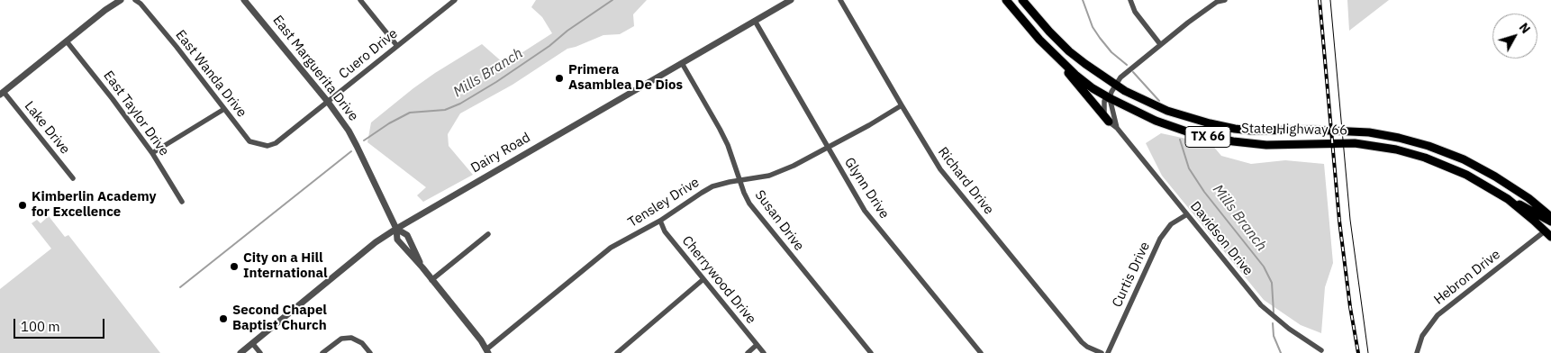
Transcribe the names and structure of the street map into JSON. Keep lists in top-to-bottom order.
{
  "streets": {
    "main road": ["State Highway 66", "TX 66"],
    "street": [
      "Cuero Drive",
      "East Marguerita Drive",
      "East Wanda Drive",
      "East Taylor Drive",
      "Lake Drive",
      "Dairy Road",
      "Richard Drive",
      "Glynn Drive",
      "Tensley Drive",
      "Susan Drive",
      "Davidson Drive",
      "Curtis Drive",
      "Hebron Drive",
      "Cherrywood Drive"
    ]
  },
  "crossings": [
    ["Cuero Drive", "East Marguerita Drive"],
    ["Cuero Drive", "East Wanda Drive"],
    ["East Marguerita Drive", "Dairy Road"],
    ["State Highway 66", "Davidson Drive"],
    ["State Highway 66", "Hebron Drive"],
    ["Dairy Road", "Glynn Drive"],
    ["Dairy Road", "Susan Drive"],
    ["Richard Drive", "Tensley Drive"],
    ["Glynn Drive", "Tensley Drive"],
    ["Tensley Drive", "Susan Drive"],
    ["Tensley Drive", "Cherrywood Drive"],
    ["Davidson Drive", "Curtis Drive"]
  ],
  "water": ["Mills Branch"],
  "places": [
    "Primera Asamblea De Dios",
    "Kimberlin Academy for Excellence",
    "City on a Hill International",
    "Second Chapel Baptist Church"
  ],
  "scale_bar": "100 m",
  "north": "top right"
}
